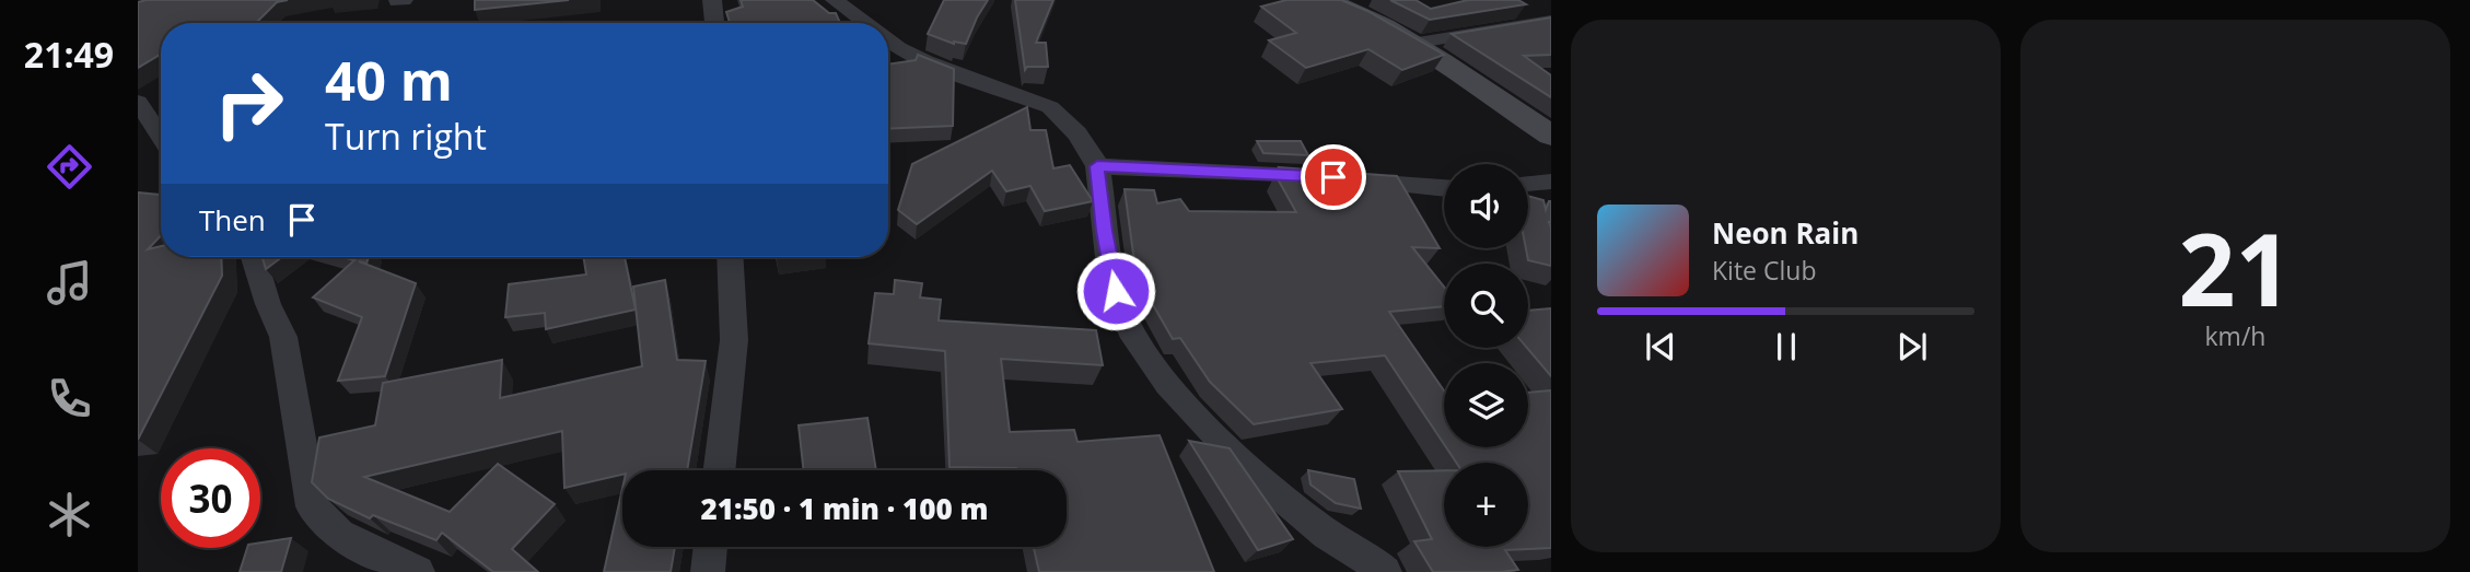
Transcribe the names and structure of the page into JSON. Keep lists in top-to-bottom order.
{
  "page": {
    "tabs": "21:49",
    "tile": ["21", "km/h"],
    "turn": ["40 m", "Turn right"],
    "map_buttons": "+",
    "then": "Then",
    "song": ["Neon Rain", "Kite Club"],
    "limit": "30",
    "trip": "21:50 · 1 min · 100 m"
  }
}
